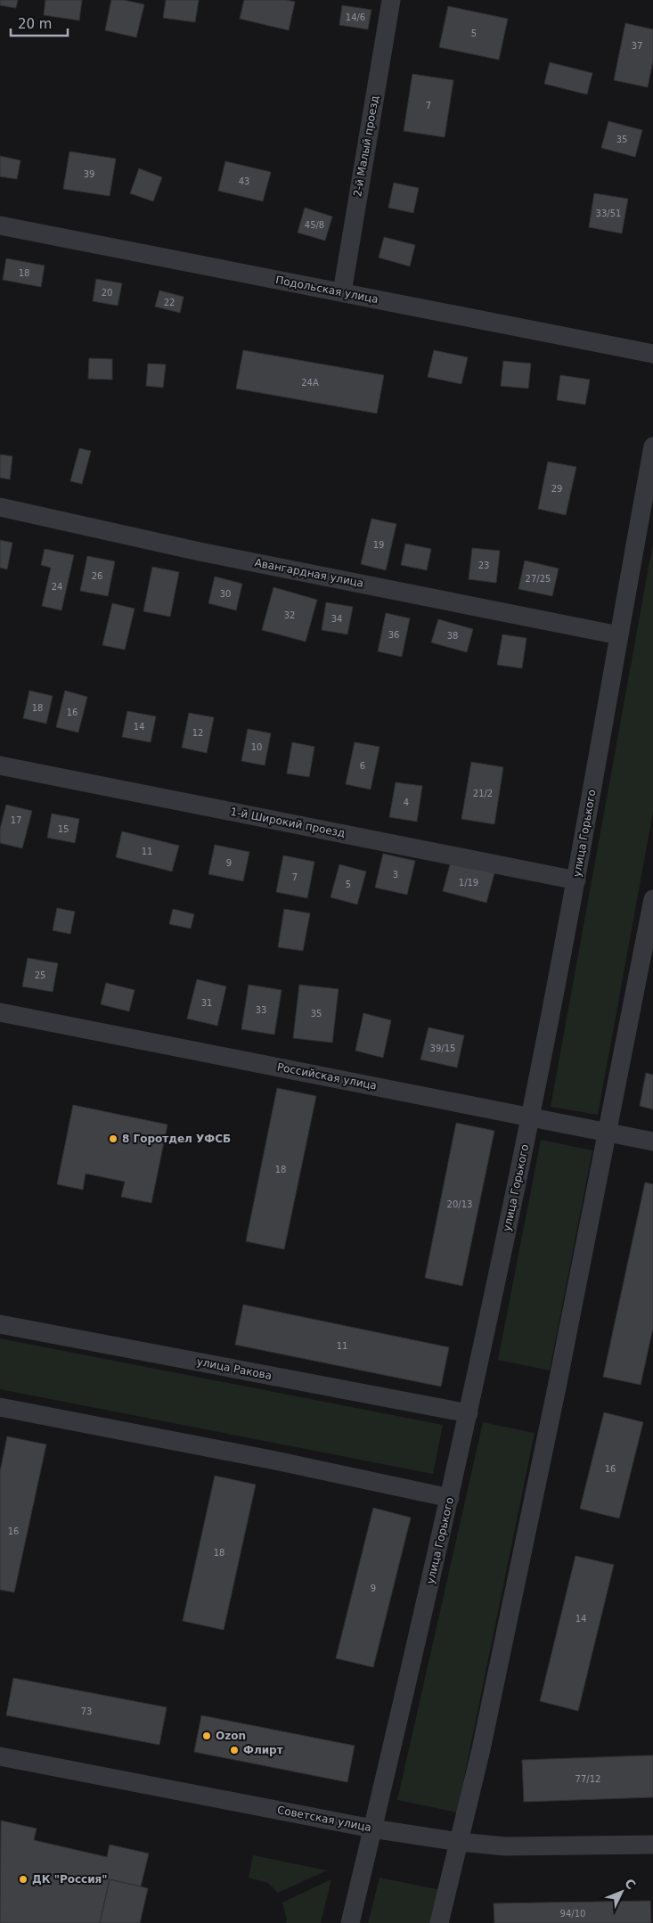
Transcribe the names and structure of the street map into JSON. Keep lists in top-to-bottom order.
{
  "streets": {
    "street": [
      "2-й Малый проезд",
      "Подольская улица",
      "Авангардная улица",
      "1-й Широкий проезд",
      "улица Горького",
      "Российская улица",
      "улица Ракова",
      "Советская улица"
    ]
  },
  "crossings": [
    ["2-й Малый проезд", "Подольская улица"],
    ["Авангардная улица", "улица Горького"],
    ["1-й Широкий проезд", "улица Горького"],
    ["улица Горького", "Российская улица"],
    ["улица Горького", "улица Ракова"],
    ["улица Горького", "Советская улица"]
  ],
  "places": [
    "8 Горотдел УФСБ",
    "Ozon",
    "Флирт",
    "ДК \"Россия\""
  ],
  "house_numbers": [
    "14/6",
    "5",
    "37",
    "7",
    "35",
    "39",
    "43",
    "33/51",
    "45/8",
    "18",
    "20",
    "22",
    "24А",
    "29",
    "19",
    "23",
    "26",
    "27/25",
    "24",
    "30",
    "32",
    "34",
    "36",
    "38",
    "18",
    "16",
    "14",
    "12",
    "10",
    "6",
    "21/2",
    "4",
    "17",
    "15",
    "11",
    "9",
    "3",
    "7",
    "1/19",
    "5",
    "25",
    "31",
    "33",
    "35",
    "39/15",
    "18",
    "20/13",
    "11",
    "16",
    "16",
    "18",
    "9",
    "14",
    "73",
    "77/12",
    "94/10"
  ],
  "scale_bar": "20 m",
  "north": "top right"
}
